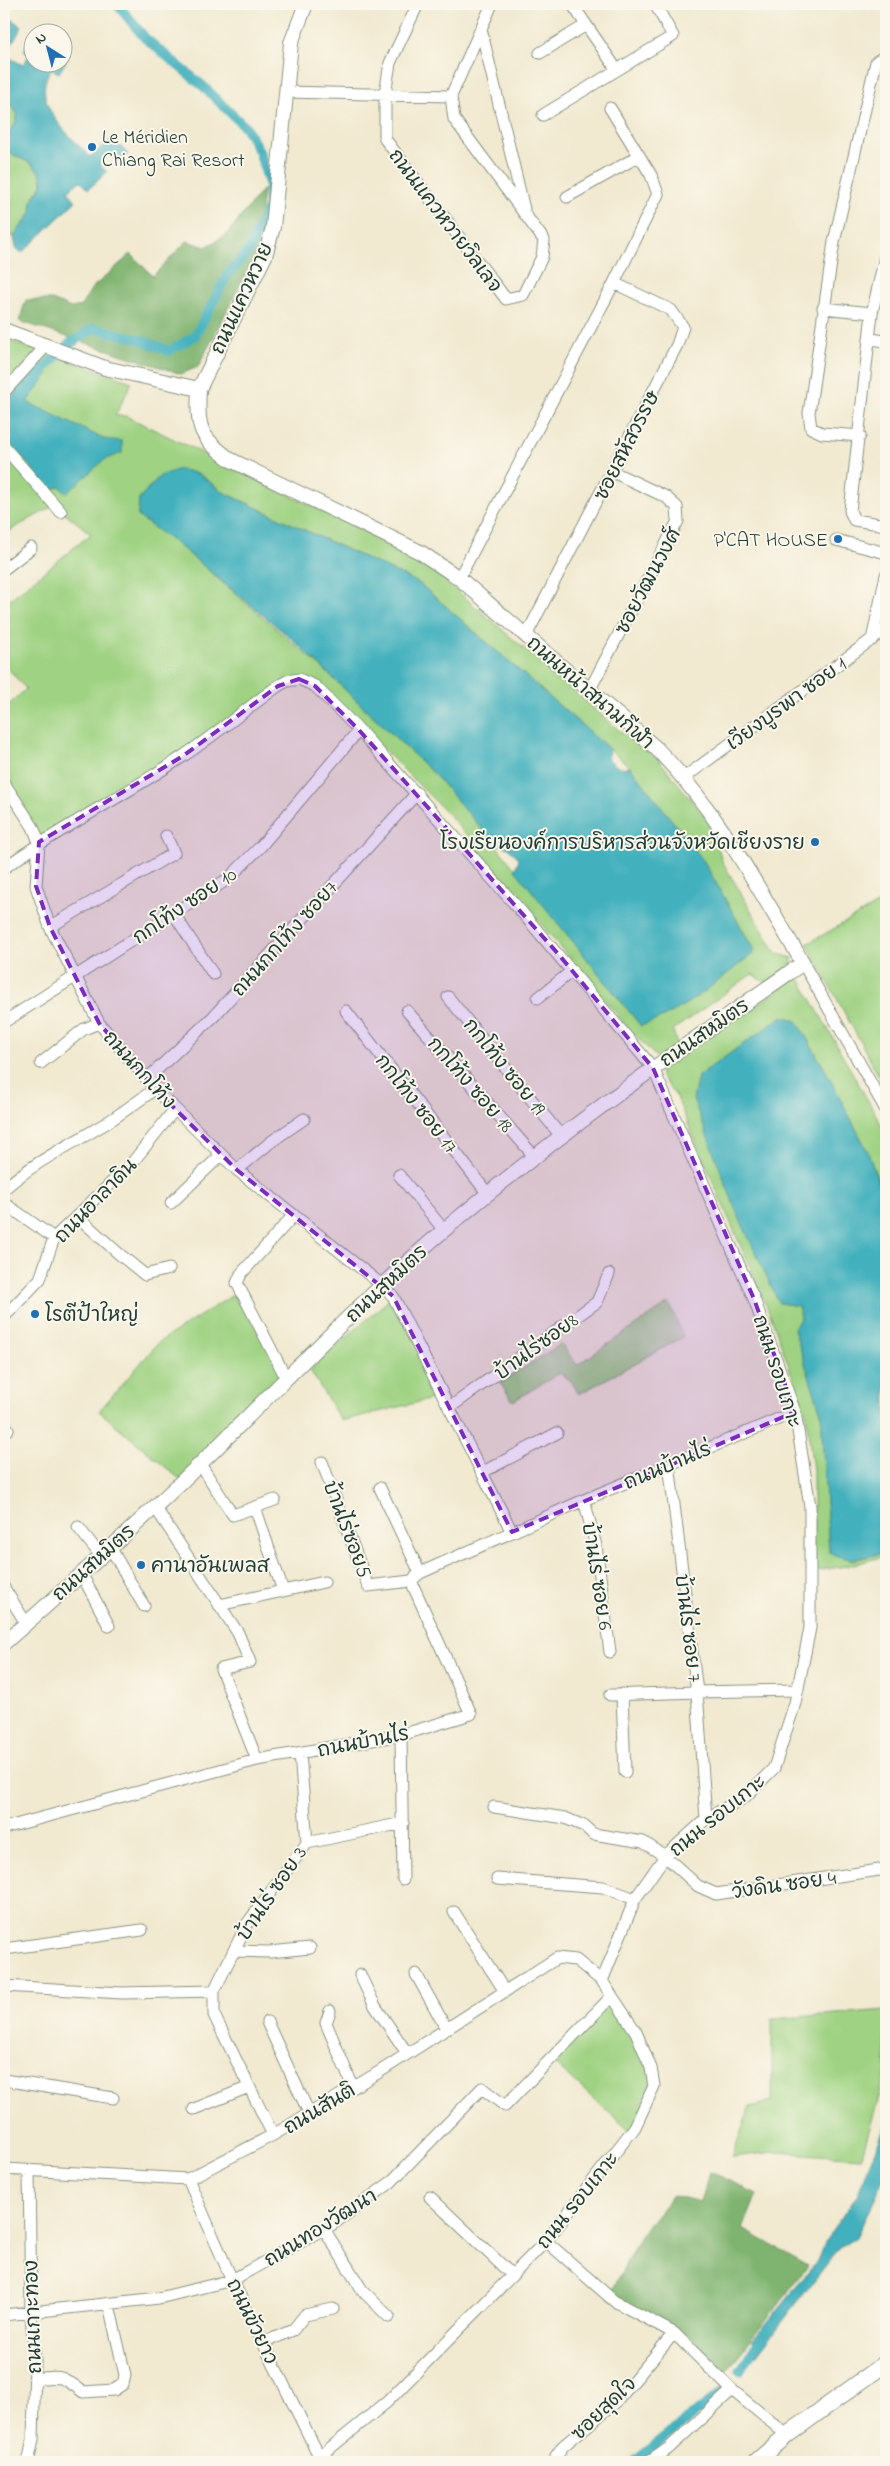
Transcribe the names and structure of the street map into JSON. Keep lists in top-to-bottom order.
{
  "streets": {
    "street": [
      "ถนนแควหวายวิลเลจ",
      "ถนนแควหวาย",
      "ซอยสหัสวรรษ",
      "ซอยวัฒนวงศ์",
      "ถนนหน้าสนามกีฬา",
      "เวียงบูรพา ซอย 1",
      "กกโท้ง ซอย 10",
      "ถนนกกโท้ง ซอย7",
      "ถนนสหมิตร",
      "กกโท้ง ซอย 19",
      "ถนนกกโท้ง",
      "กกโท้ง ซอย 18",
      "กกโท้ง ซอย 17",
      "ถนนอาลาดิน",
      "บ้านไร่ซอย8",
      "ถนน รอบเกาะ",
      "ถนนบ้านไร่",
      "บ้านไร่ซอย5",
      "บ้านไร่ ซอย 6",
      "บ้านไร่ ซอย 7",
      "วังดิน ซอย 4",
      "บ้านไร่ ซอย 3",
      "ถนนสันติ",
      "ถนนทองวัฒนา",
      "ถนนเกาะทอง",
      "ถนนขัวยาว",
      "ซอยสุดใจ"
    ]
  },
  "crossings": [
    ["ถนนแควหวาย", "ถนนหน้าสนามกีฬา"],
    ["ซอยสหัสวรรษ", "ซอยวัฒนวงศ์"],
    ["ซอยสหัสวรรษ", "ถนนหน้าสนามกีฬา"],
    ["ซอยวัฒนวงศ์", "ถนนหน้าสนามกีฬา"],
    ["ถนนหน้าสนามกีฬา", "เวียงบูรพา ซอย 1"],
    ["ถนนหน้าสนามกีฬา", "ถนนสหมิตร"],
    ["กกโท้ง ซอย 10", "ถนนกกโท้ง"],
    ["กกโท้ง ซอย 10", "ถนน รอบเกาะ"],
    ["ถนนกกโท้ง ซอย7", "ถนนกกโท้ง"],
    ["ถนนกกโท้ง ซอย7", "ถนน รอบเกาะ"],
    ["ถนนสหมิตร", "กกโท้ง ซอย 19"],
    ["ถนนสหมิตร", "ถนนกกโท้ง"],
    ["ถนนสหมิตร", "กกโท้ง ซอย 18"],
    ["ถนนสหมิตร", "กกโท้ง ซอย 17"],
    ["ถนนสหมิตร", "ถนน รอบเกาะ"],
    ["ถนนกกโท้ง", "ถนนอาลาดิน"],
    ["ถนนกกโท้ง", "ถนน รอบเกาะ"],
    ["ถนน รอบเกาะ", "ถนนบ้านไร่"],
    ["ถนน รอบเกาะ", "บ้านไร่ ซอย 7"],
    ["ถนน รอบเกาะ", "วังดิน ซอย 4"],
    ["ถนน รอบเกาะ", "ถนนสันติ"],
    ["ถนน รอบเกาะ", "ถนนทองวัฒนา"],
    ["ถนน รอบเกาะ", "ถนนขัวยาว"],
    ["ถนนบ้านไร่", "บ้านไร่ซอย5"],
    ["ถนนบ้านไร่", "บ้านไร่ ซอย 6"],
    ["ถนนบ้านไร่", "บ้านไร่ ซอย 7"],
    ["ถนนบ้านไร่", "บ้านไร่ ซอย 3"],
    ["บ้านไร่ ซอย 3", "ถนนสันติ"],
    ["ถนนสันติ", "ถนนขัวยาว"],
    ["ถนนทองวัฒนา", "ถนนเกาะทอง"],
    ["ถนนทองวัฒนา", "ถนนขัวยาว"]
  ],
  "places": [
    "Le Méridien Chiang Rai Resort",
    "P'CAT HOUSE",
    "โรงเรียนองค์การบริหารส่วนจังหวัดเชียงราย",
    "โรตีป้าใหญ่",
    "คานาอันเพลส"
  ],
  "north": "top left"
}
